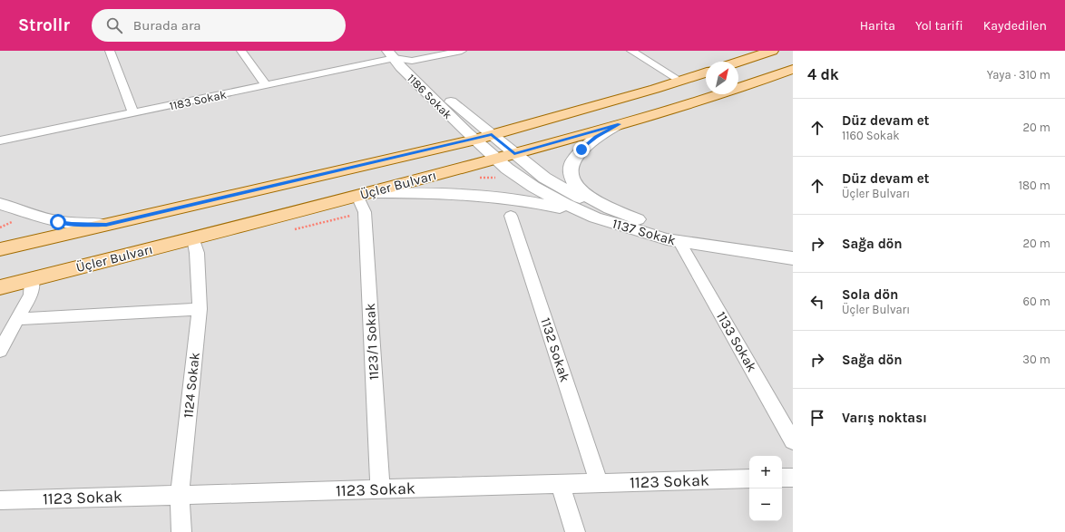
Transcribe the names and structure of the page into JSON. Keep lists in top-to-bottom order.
{
  "streets": {
    "main road": ["Üçler Bulvarı"],
    "street": [
      "1186 Sokak",
      "1183 Sokak",
      "1137 Sokak",
      "1123/1 Sokak",
      "1133 Sokak",
      "1132 Sokak",
      "1124 Sokak",
      "1123 Sokak"
    ]
  },
  "crossings": [
    ["1186 Sokak", "1183 Sokak"],
    ["1186 Sokak", "Üçler Bulvarı"],
    ["1186 Sokak", "1137 Sokak"],
    ["Üçler Bulvarı", "1137 Sokak"],
    ["Üçler Bulvarı", "1123/1 Sokak"],
    ["Üçler Bulvarı", "1124 Sokak"],
    ["1137 Sokak", "1133 Sokak"],
    ["1123/1 Sokak", "1123 Sokak"],
    ["1132 Sokak", "1123 Sokak"],
    ["1124 Sokak", "1123 Sokak"]
  ],
  "north": "top right",
  "page": {
    "header": "Strollr",
    "search": "Burada ara",
    "nav": ["Harita", "Yol tarifi", "Kaydedilen"],
    "heading": ["4 dk", "Yaya · 310 m"],
    "list": [
      ["Düz devam et", "1160 Sokak", "20 m"],
      ["Düz devam et", "Üçler Bulvarı", "180 m"],
      ["Sağa dön", "20 m"],
      ["Sola dön", "Üçler Bulvarı", "60 m"],
      ["Sağa dön", "30 m"],
      "Varış noktası"
    ],
    "map_buttons": ["+", "−"]
  }
}
